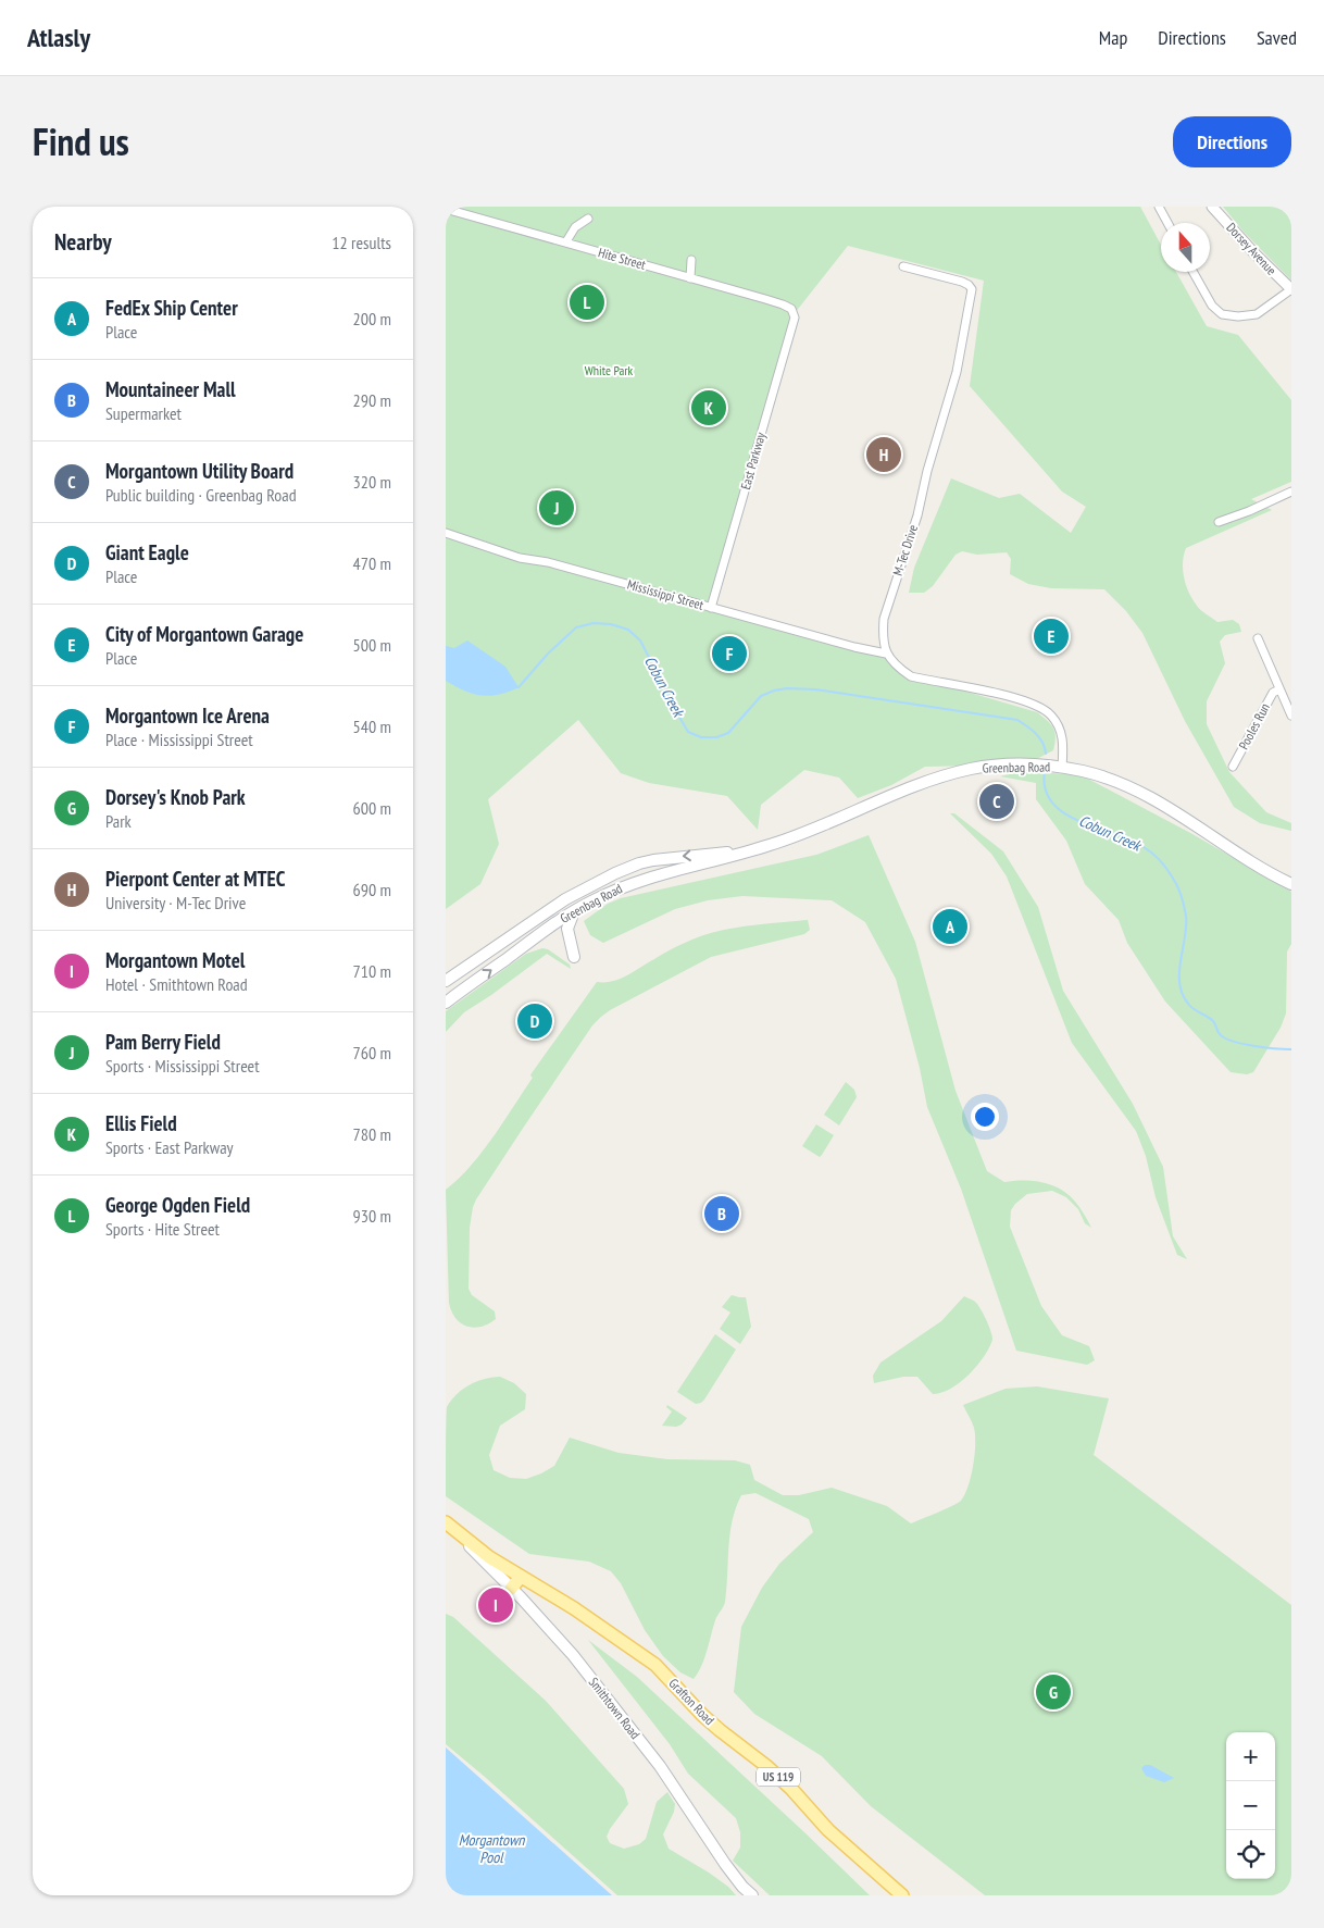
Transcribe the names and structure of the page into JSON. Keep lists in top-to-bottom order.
{
  "streets": {
    "main road": [
      "Greenbag Road",
      "Grafton Road",
      "Smithtown Road",
      "US 119"
    ],
    "street": [
      "Dorsey Avenue",
      "Hite Street",
      "East Parkway",
      "M-Tec Drive",
      "Mississippi Street",
      "Pooles Run"
    ]
  },
  "crossings": [
    ["Hite Street", "East Parkway"],
    ["East Parkway", "Mississippi Street"],
    ["M-Tec Drive", "Mississippi Street"],
    ["Grafton Road", "Smithtown Road"],
    ["Grafton Road", "US 119"],
    ["Smithtown Road", "US 119"]
  ],
  "water": ["Cobun Creek", "Morgantown Pool"],
  "parks": ["White Park"],
  "north": "top",
  "page": {
    "header": "Atlasly",
    "nav": ["Map", "Directions", "Saved"],
    "title": "Find us",
    "buttons": "Directions",
    "heading": ["Nearby", "12 results"],
    "list": [
      {
        "mark": "A",
        "name": "FedEx Ship Center",
        "note": "Place",
        "value": "200 m"
      },
      {
        "mark": "B",
        "name": "Mountaineer Mall",
        "note": "Supermarket",
        "value": "290 m"
      },
      {
        "mark": "C",
        "name": "Morgantown Utility Board",
        "note": "Public building · Greenbag Road",
        "value": "320 m"
      },
      {
        "mark": "D",
        "name": "Giant Eagle",
        "note": "Place",
        "value": "470 m"
      },
      {
        "mark": "E",
        "name": "City of Morgantown Garage",
        "note": "Place",
        "value": "500 m"
      },
      {
        "mark": "F",
        "name": "Morgantown Ice Arena",
        "note": "Place · Mississippi Street",
        "value": "540 m"
      },
      {
        "mark": "G",
        "name": "Dorsey's Knob Park",
        "note": "Park",
        "value": "600 m"
      },
      {
        "mark": "H",
        "name": "Pierpont Center at MTEC",
        "note": "University · M-Tec Drive",
        "value": "690 m"
      },
      {
        "mark": "I",
        "name": "Morgantown Motel",
        "note": "Hotel · Smithtown Road",
        "value": "710 m"
      },
      {
        "mark": "J",
        "name": "Pam Berry Field",
        "note": "Sports · Mississippi Street",
        "value": "760 m"
      },
      {
        "mark": "K",
        "name": "Ellis Field",
        "note": "Sports · East Parkway",
        "value": "780 m"
      },
      {
        "mark": "L",
        "name": "George Ogden Field",
        "note": "Sports · Hite Street",
        "value": "930 m"
      }
    ],
    "pins": [
      "L",
      "K",
      "H",
      "J",
      "E",
      "F",
      "C",
      "A",
      "D",
      "B",
      "I",
      "G"
    ],
    "map_buttons": ["+", "−"]
  }
}
